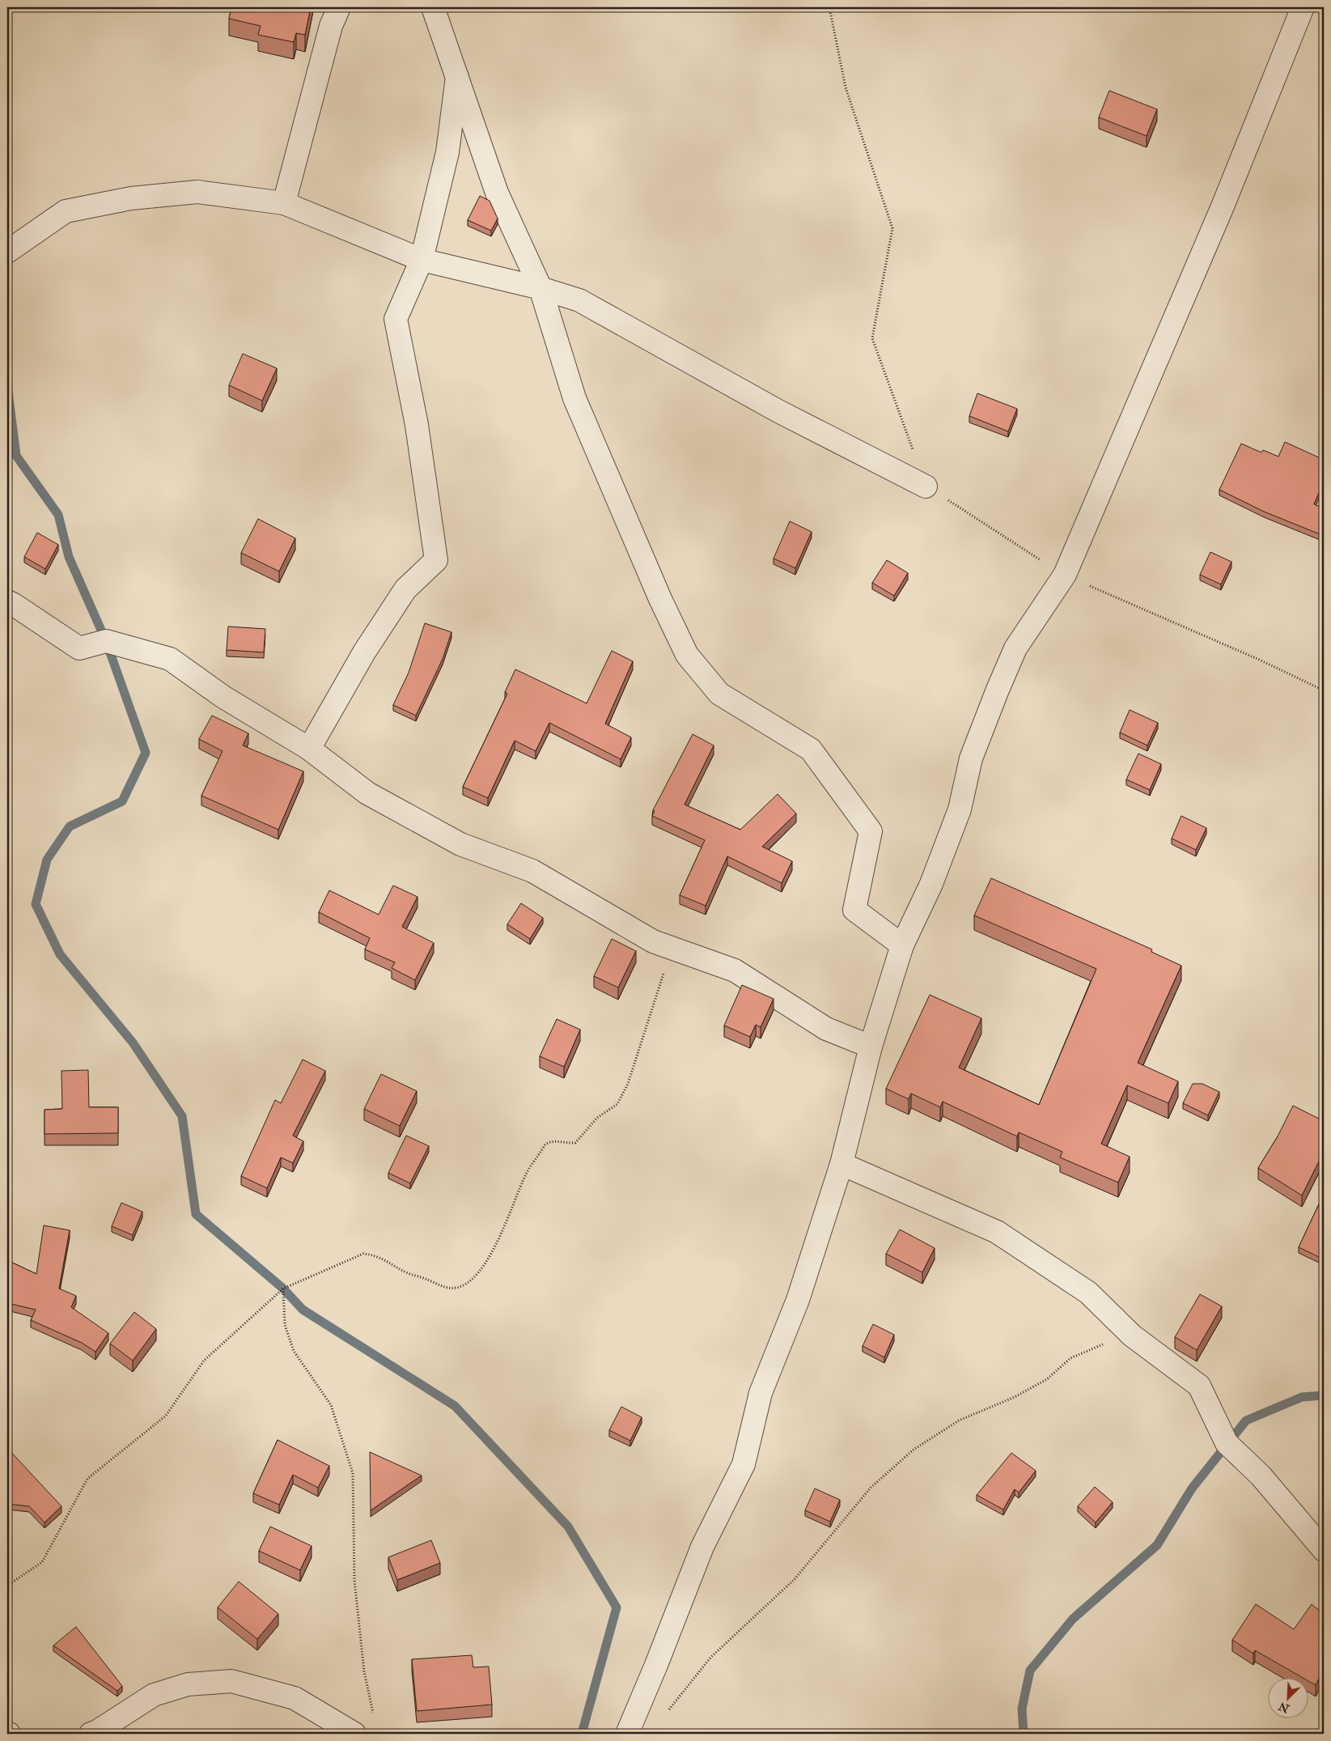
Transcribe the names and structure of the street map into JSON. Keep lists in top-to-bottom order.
{
  "north": "bottom left"
}
